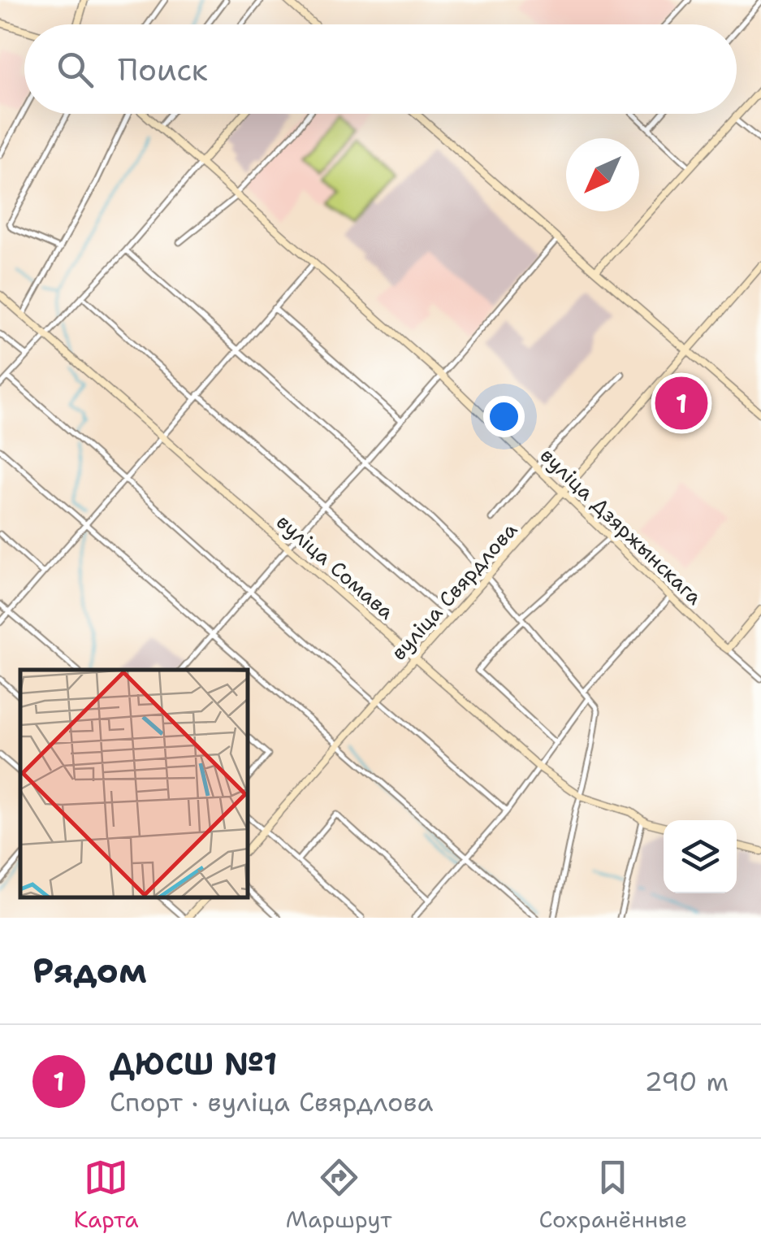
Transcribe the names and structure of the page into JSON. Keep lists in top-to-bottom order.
{
  "streets": {
    "street": ["вуліца Дзяржынскага", "вуліца Сомава", "вуліца Свярдлова"]
  },
  "crossings": [
    ["вуліца Дзяржынскага", "вуліца Свярдлова"],
    ["вуліца Сомава", "вуліца Свярдлова"]
  ],
  "north": "bottom left",
  "page": {
    "search": "Поиск",
    "pins": "1",
    "heading": "Рядом",
    "list": [
      {
        "mark": "1",
        "name": "ДЮСШ №1",
        "note": "Спорт · вуліца Свярдлова",
        "value": "290 m"
      }
    ],
    "nav": ["Карта", "Маршрут", "Сохранённые"]
  }
}
